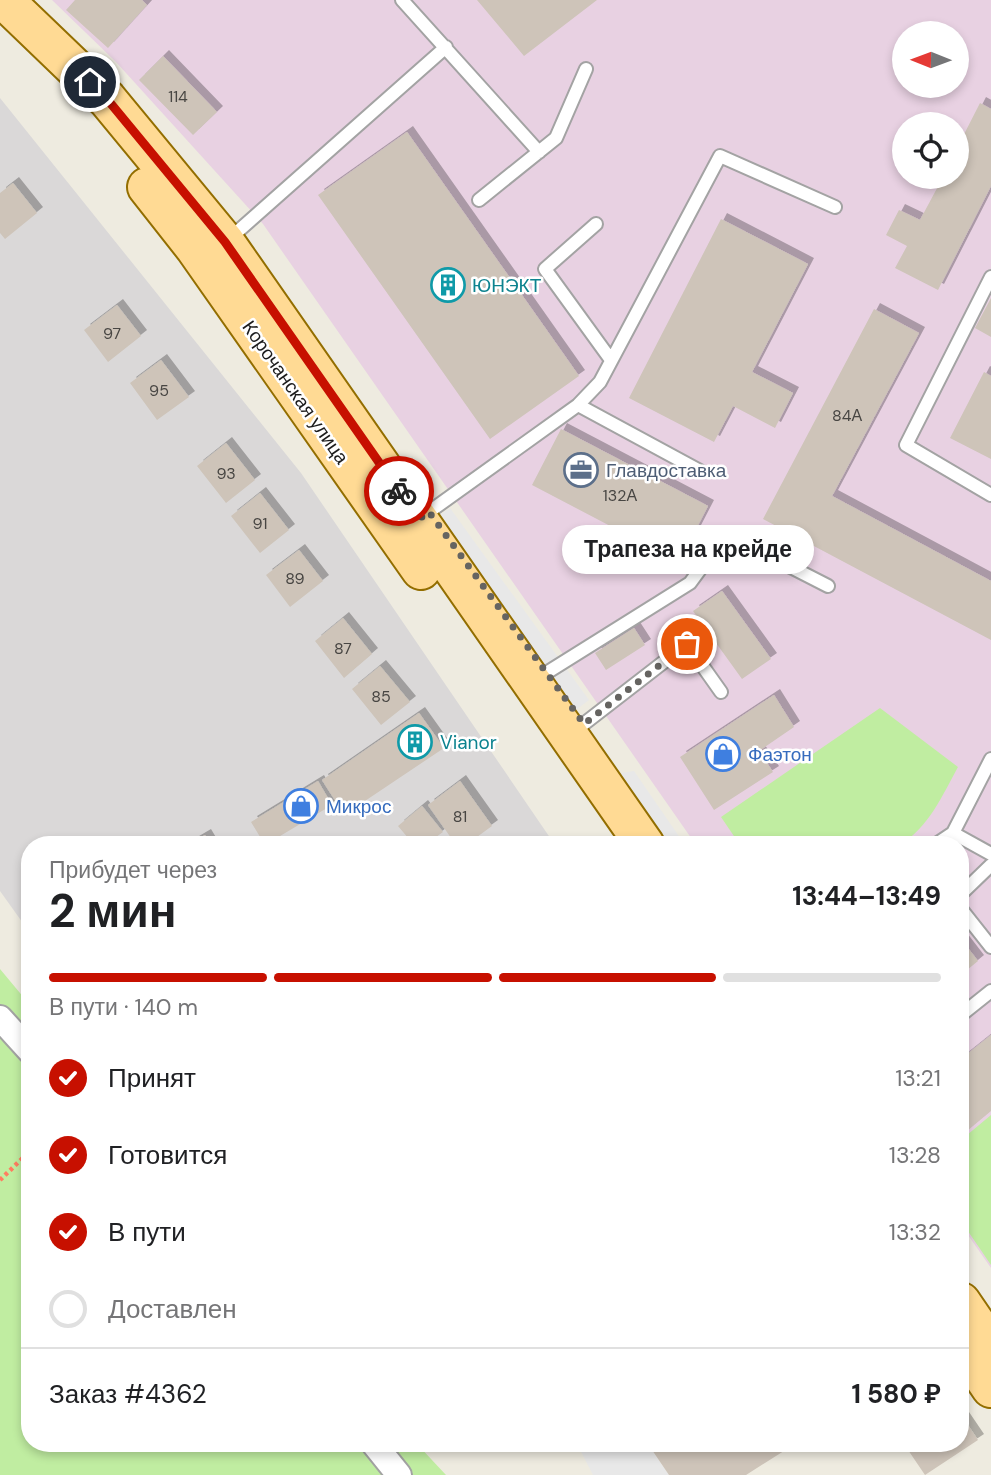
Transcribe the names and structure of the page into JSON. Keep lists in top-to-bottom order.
{
  "streets": {
    "main road": ["Корочанская улица"]
  },
  "places": {
    "building": ["ЮНЭКТ", "Vianor"],
    "office": ["Главдоставка"],
    "other": ["Трапеза на крейде"],
    "shop": ["Фаэтон", "Микрос"]
  },
  "house_numbers": [
    "114",
    "97",
    "95",
    "84А",
    "93",
    "132А",
    "91",
    "89",
    "87",
    "85",
    "81"
  ],
  "north": "left",
  "page": {
    "bubble": "Трапеза на крейде",
    "heading": ["2 мин", "Прибудет через", "13:44–13:49"],
    "panel": ["Заказ #4362", "1 580 ₽"],
    "bar": "В пути · 140 m",
    "list": [
      ["Принят", "13:21"],
      ["Готовится", "13:28"],
      ["В пути", "13:32"],
      "Доставлен"
    ]
  }
}
